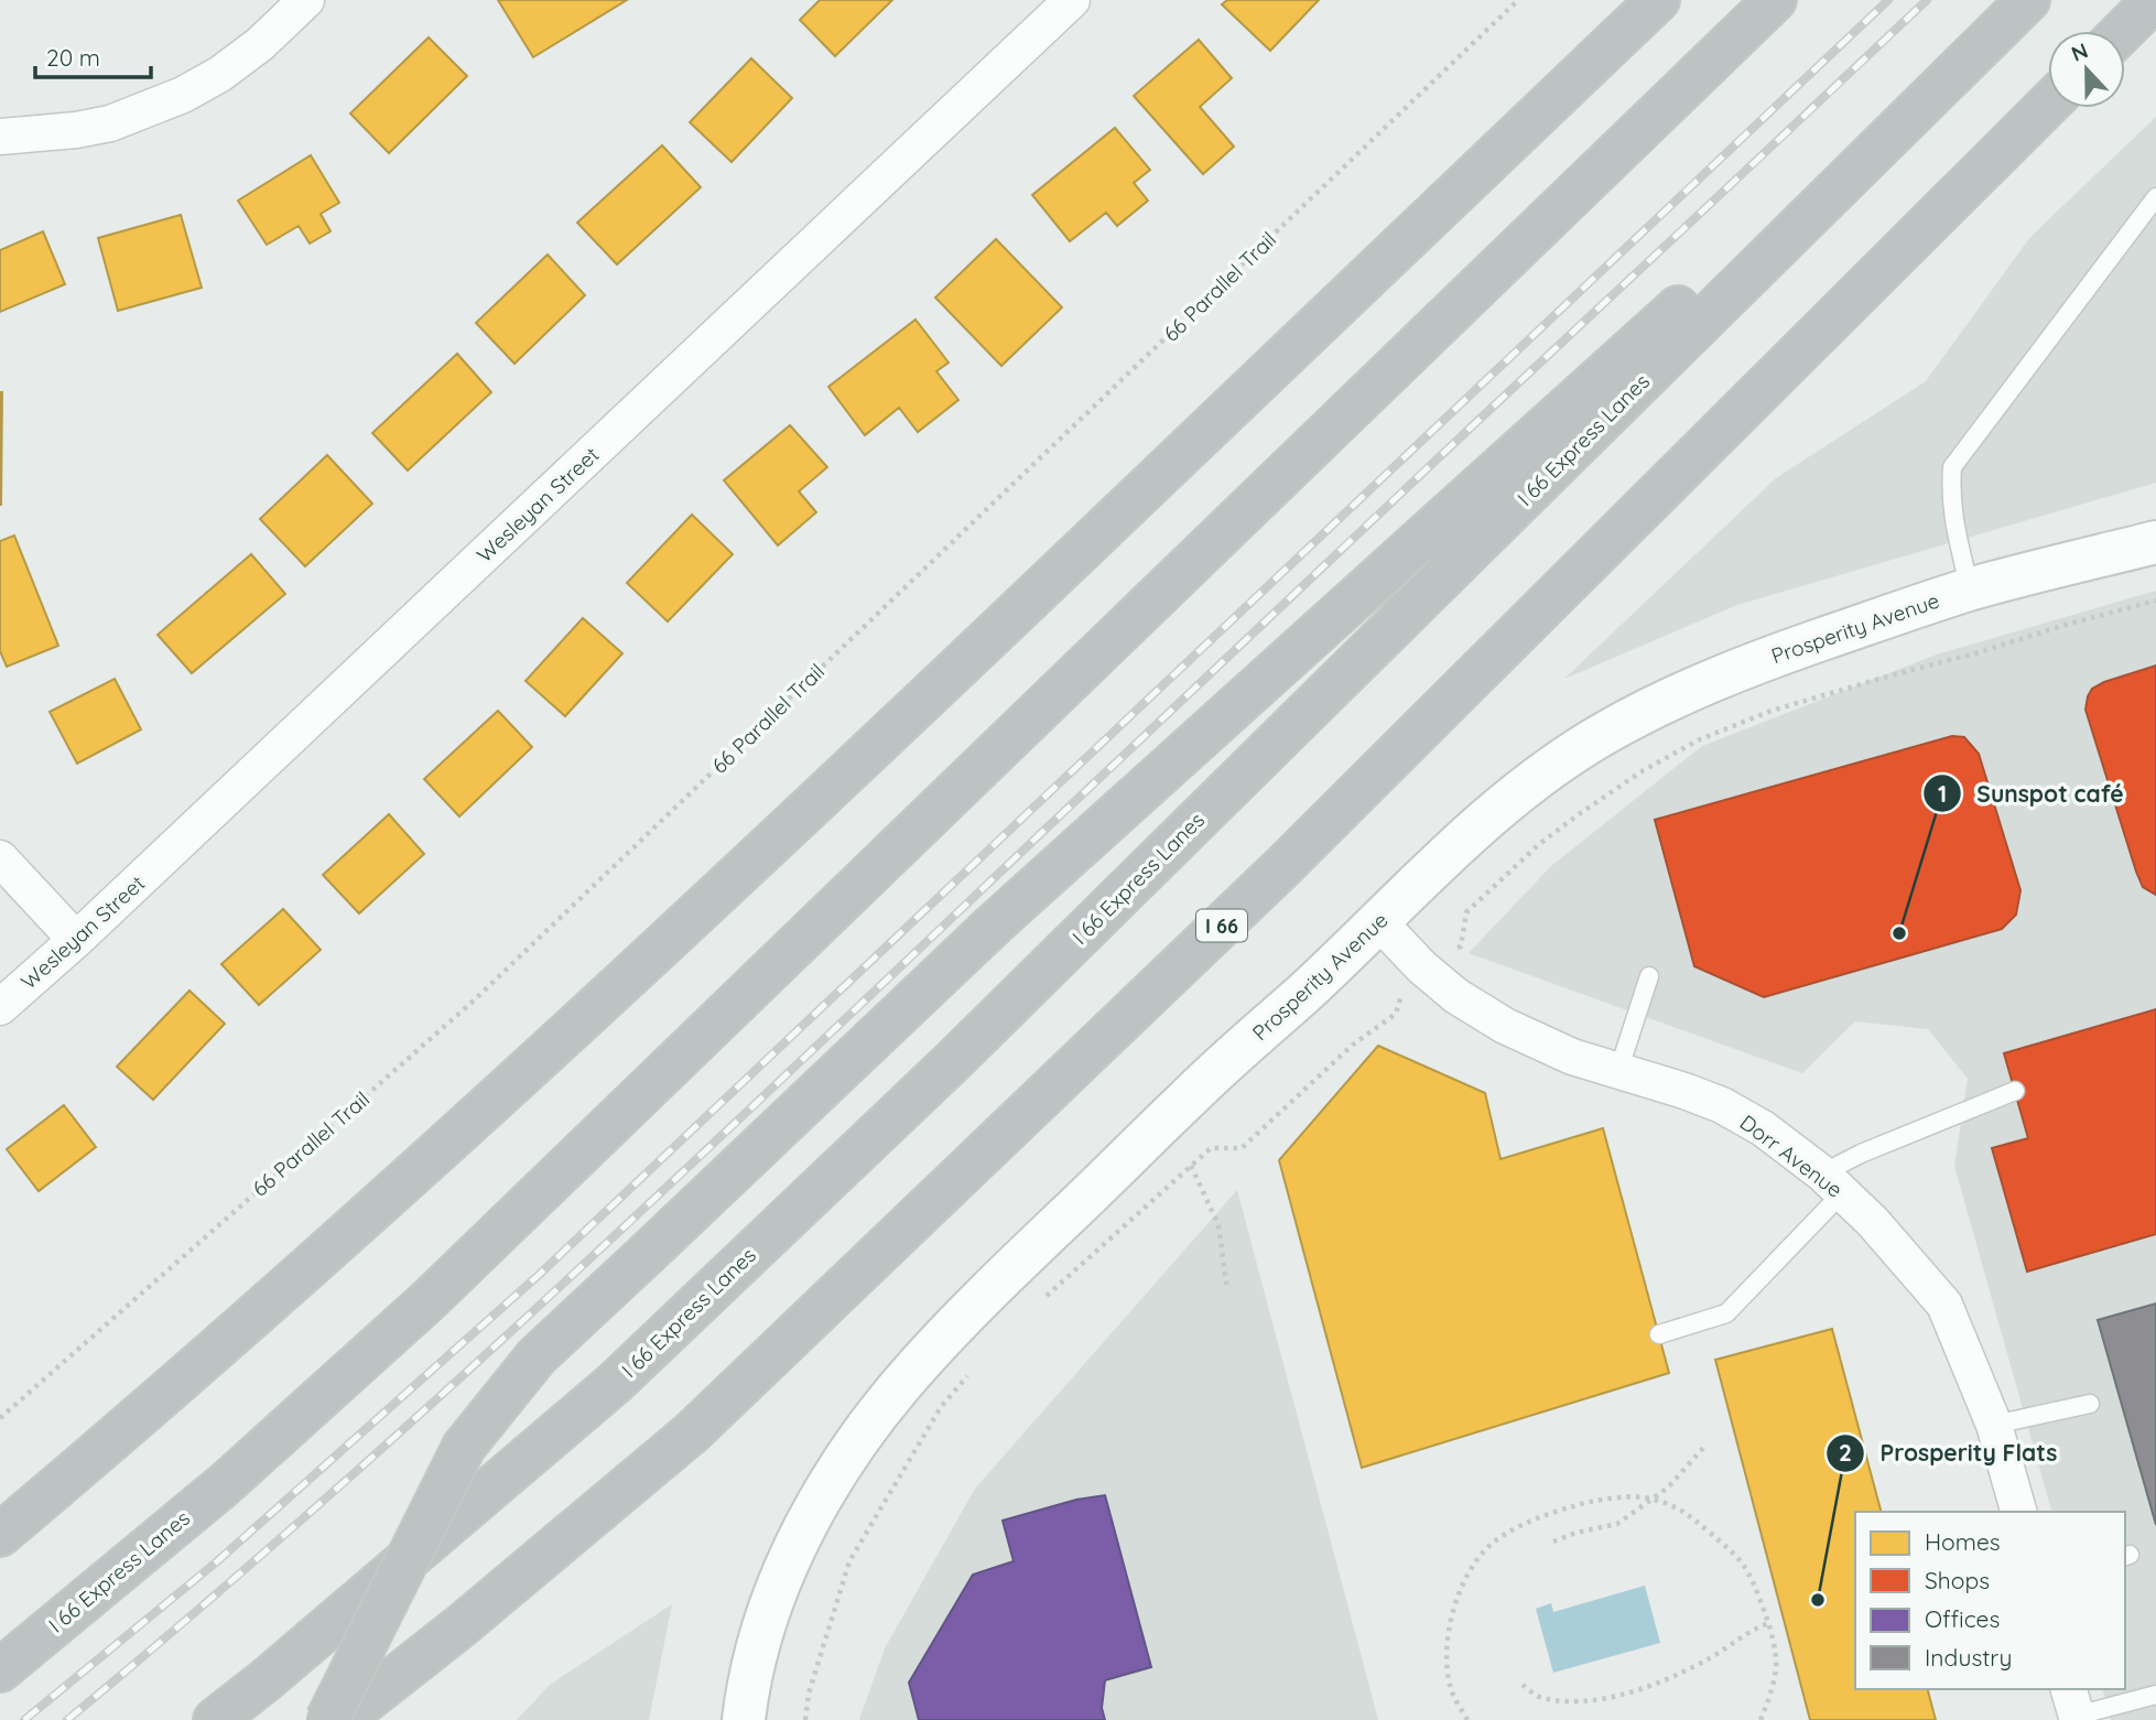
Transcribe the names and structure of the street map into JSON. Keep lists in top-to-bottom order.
{
  "streets": {
    "highway": ["I 66 Express Lanes", "I 66"],
    "main road": ["Prosperity Avenue"],
    "street": ["Wesleyan Street", "Dorr Avenue"],
    "path": ["66 Parallel Trail"]
  },
  "crossings": [
    ["Prosperity Avenue", "Dorr Avenue"]
  ],
  "places": ["Sunspot café", "Prosperity Flats"],
  "legend": [
    "Homes",
    "Shops",
    "Offices",
    "Industry"
  ],
  "scale_bar": "20 m",
  "north": "top"
}
